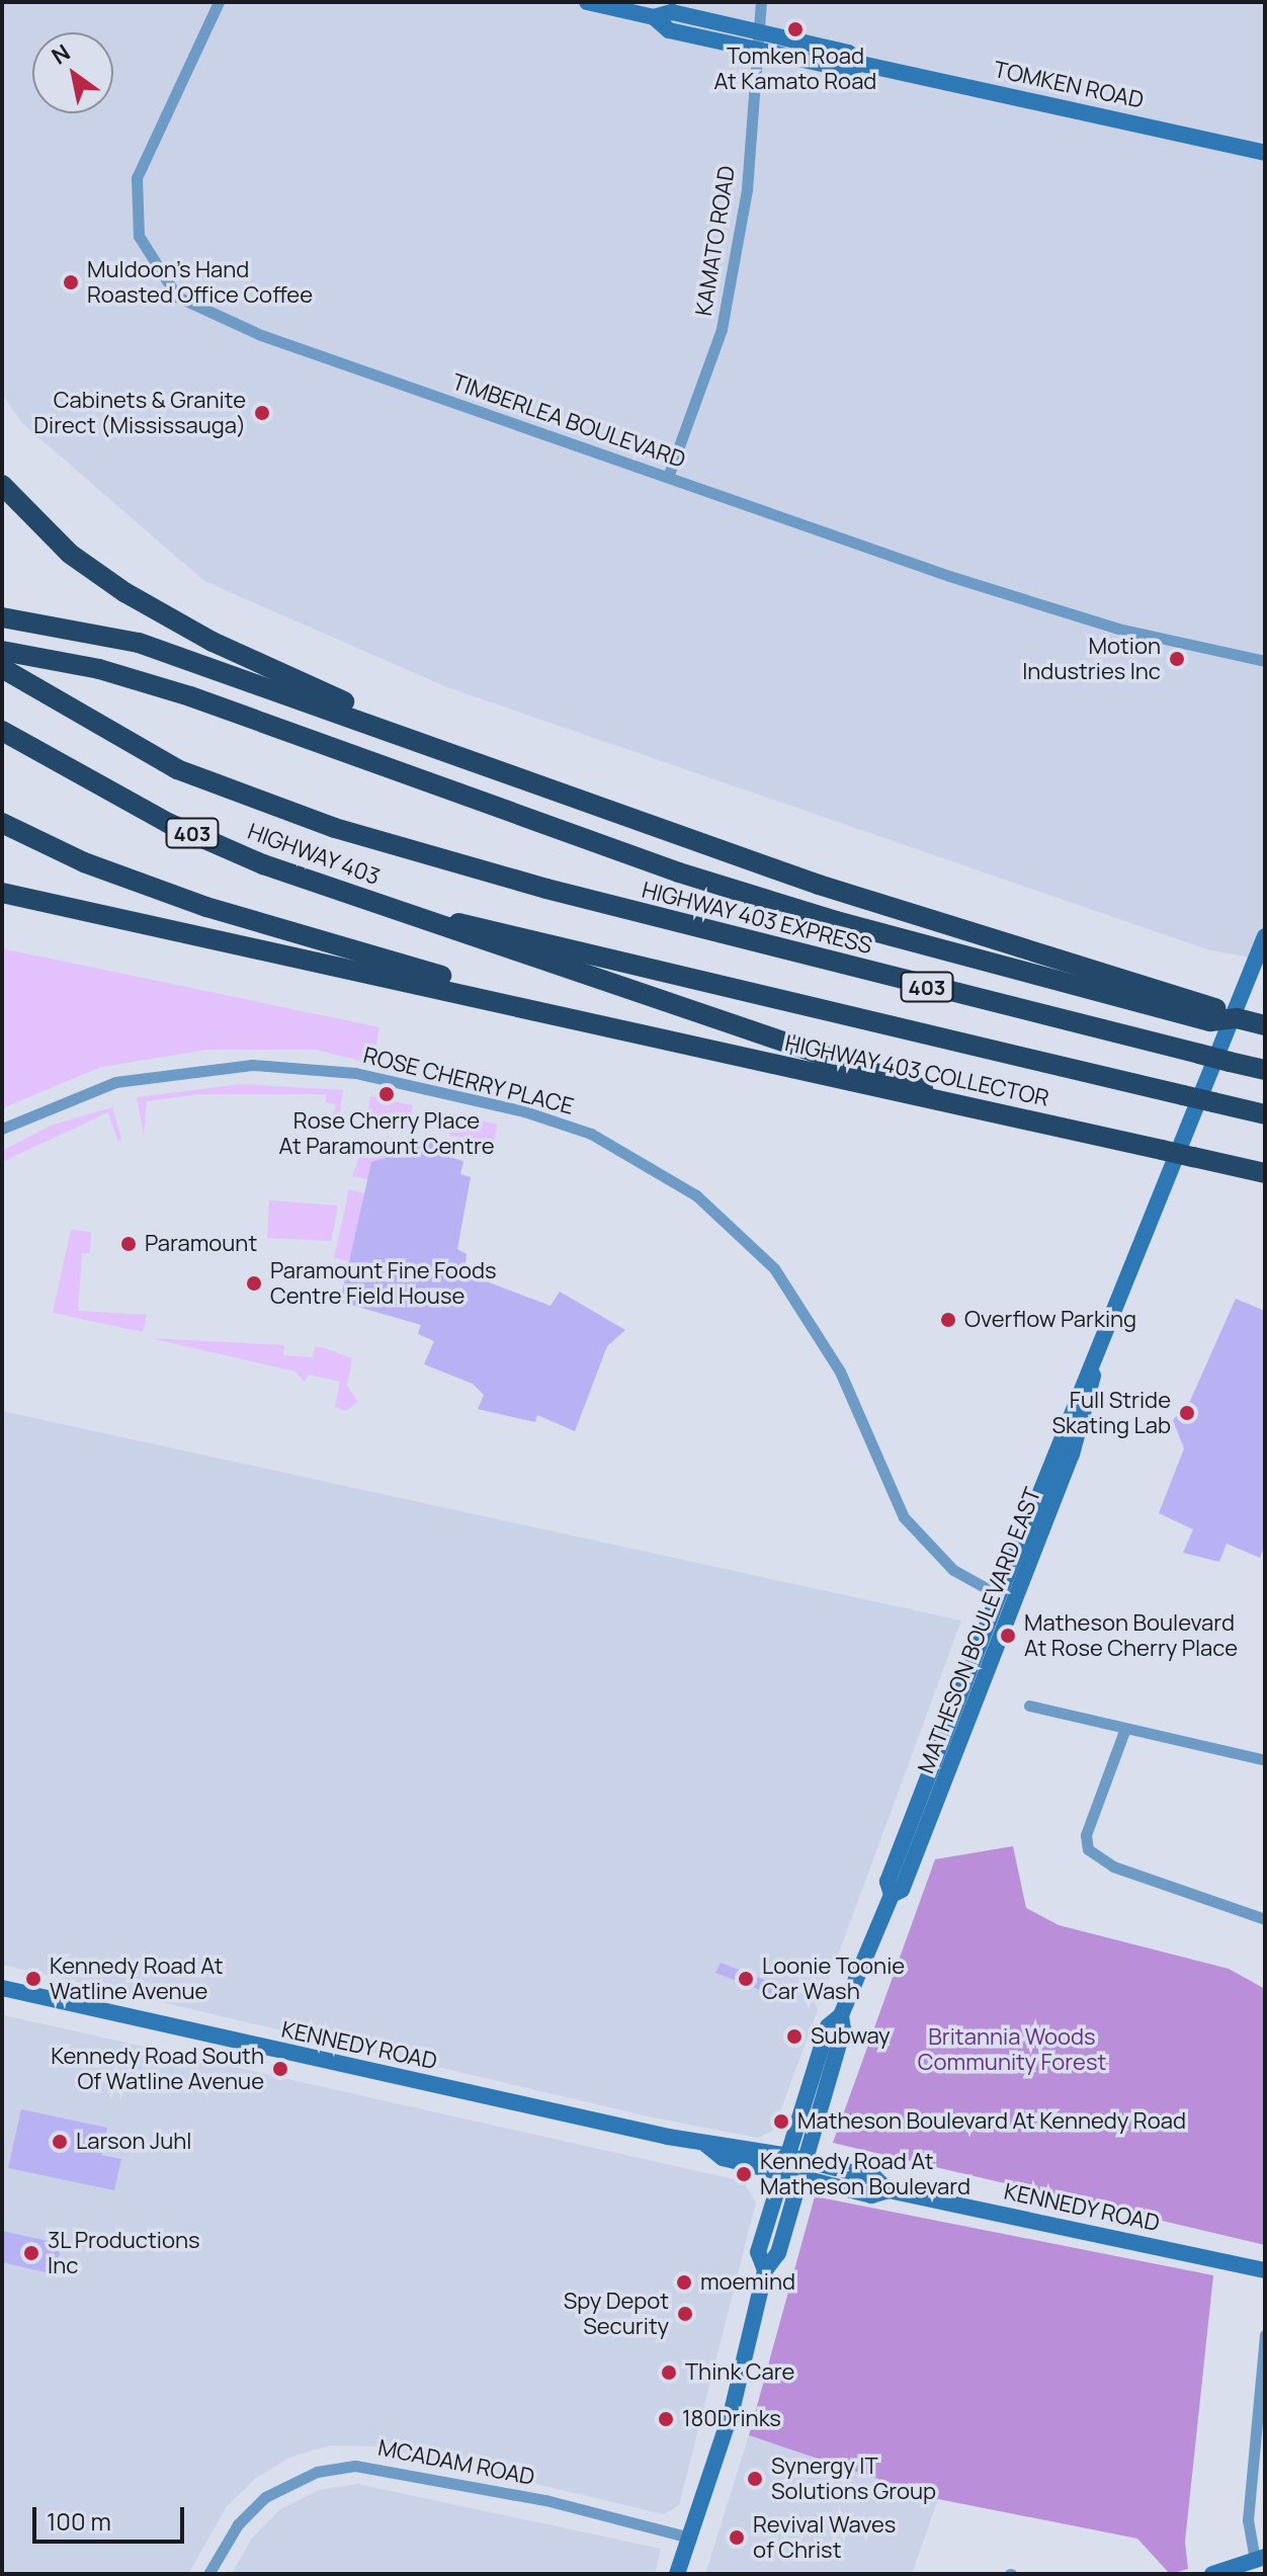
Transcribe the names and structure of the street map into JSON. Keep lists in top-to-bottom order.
{
  "streets": {
    "highway": [
      "403",
      "HIGHWAY 403",
      "HIGHWAY 403 EXPRESS",
      "HIGHWAY 403 COLLECTOR"
    ],
    "street": [
      "TOMKEN ROAD",
      "KAMATO ROAD",
      "TIMBERLEA BOULEVARD",
      "ROSE CHERRY PLACE",
      "MATHESON BOULEVARD EAST",
      "KENNEDY ROAD",
      "MCADAM ROAD"
    ]
  },
  "crossings": [
    ["TOMKEN ROAD", "KAMATO ROAD"],
    ["KAMATO ROAD", "TIMBERLEA BOULEVARD"],
    ["403", "HIGHWAY 403"],
    ["HIGHWAY 403", "HIGHWAY 403 EXPRESS"],
    ["ROSE CHERRY PLACE", "MATHESON BOULEVARD EAST"],
    ["MATHESON BOULEVARD EAST", "KENNEDY ROAD"],
    ["MATHESON BOULEVARD EAST", "MCADAM ROAD"]
  ],
  "parks": ["Britannia Woods Community Forest"],
  "places": [
    "Tomken Road At Kamato Road",
    "Muldoon's Hand Roasted Office Coffee",
    "Cabinets & Granite Direct (Mississauga)",
    "Motion Industries Inc",
    "Rose Cherry Place At Paramount Centre",
    "Paramount",
    "Paramount Fine Foods Centre Field House",
    "Overflow Parking",
    "Full Stride Skating Lab",
    "Matheson Boulevard At Rose Cherry Place",
    "Kennedy Road At Watline Avenue",
    "Loonie Toonie Car Wash",
    "Subway",
    "Kennedy Road South Of Watline Avenue",
    "Matheson Boulevard At Kennedy Road",
    "Larson Juhl",
    "Kennedy Road At Matheson Boulevard",
    "3L Productions Inc",
    "moemind",
    "Spy Depot Security",
    "Think Care",
    "180Drinks",
    "Synergy IT Solutions Group",
    "Revival Waves of Christ"
  ],
  "scale_bar": "100 m",
  "north": "top left"
}
